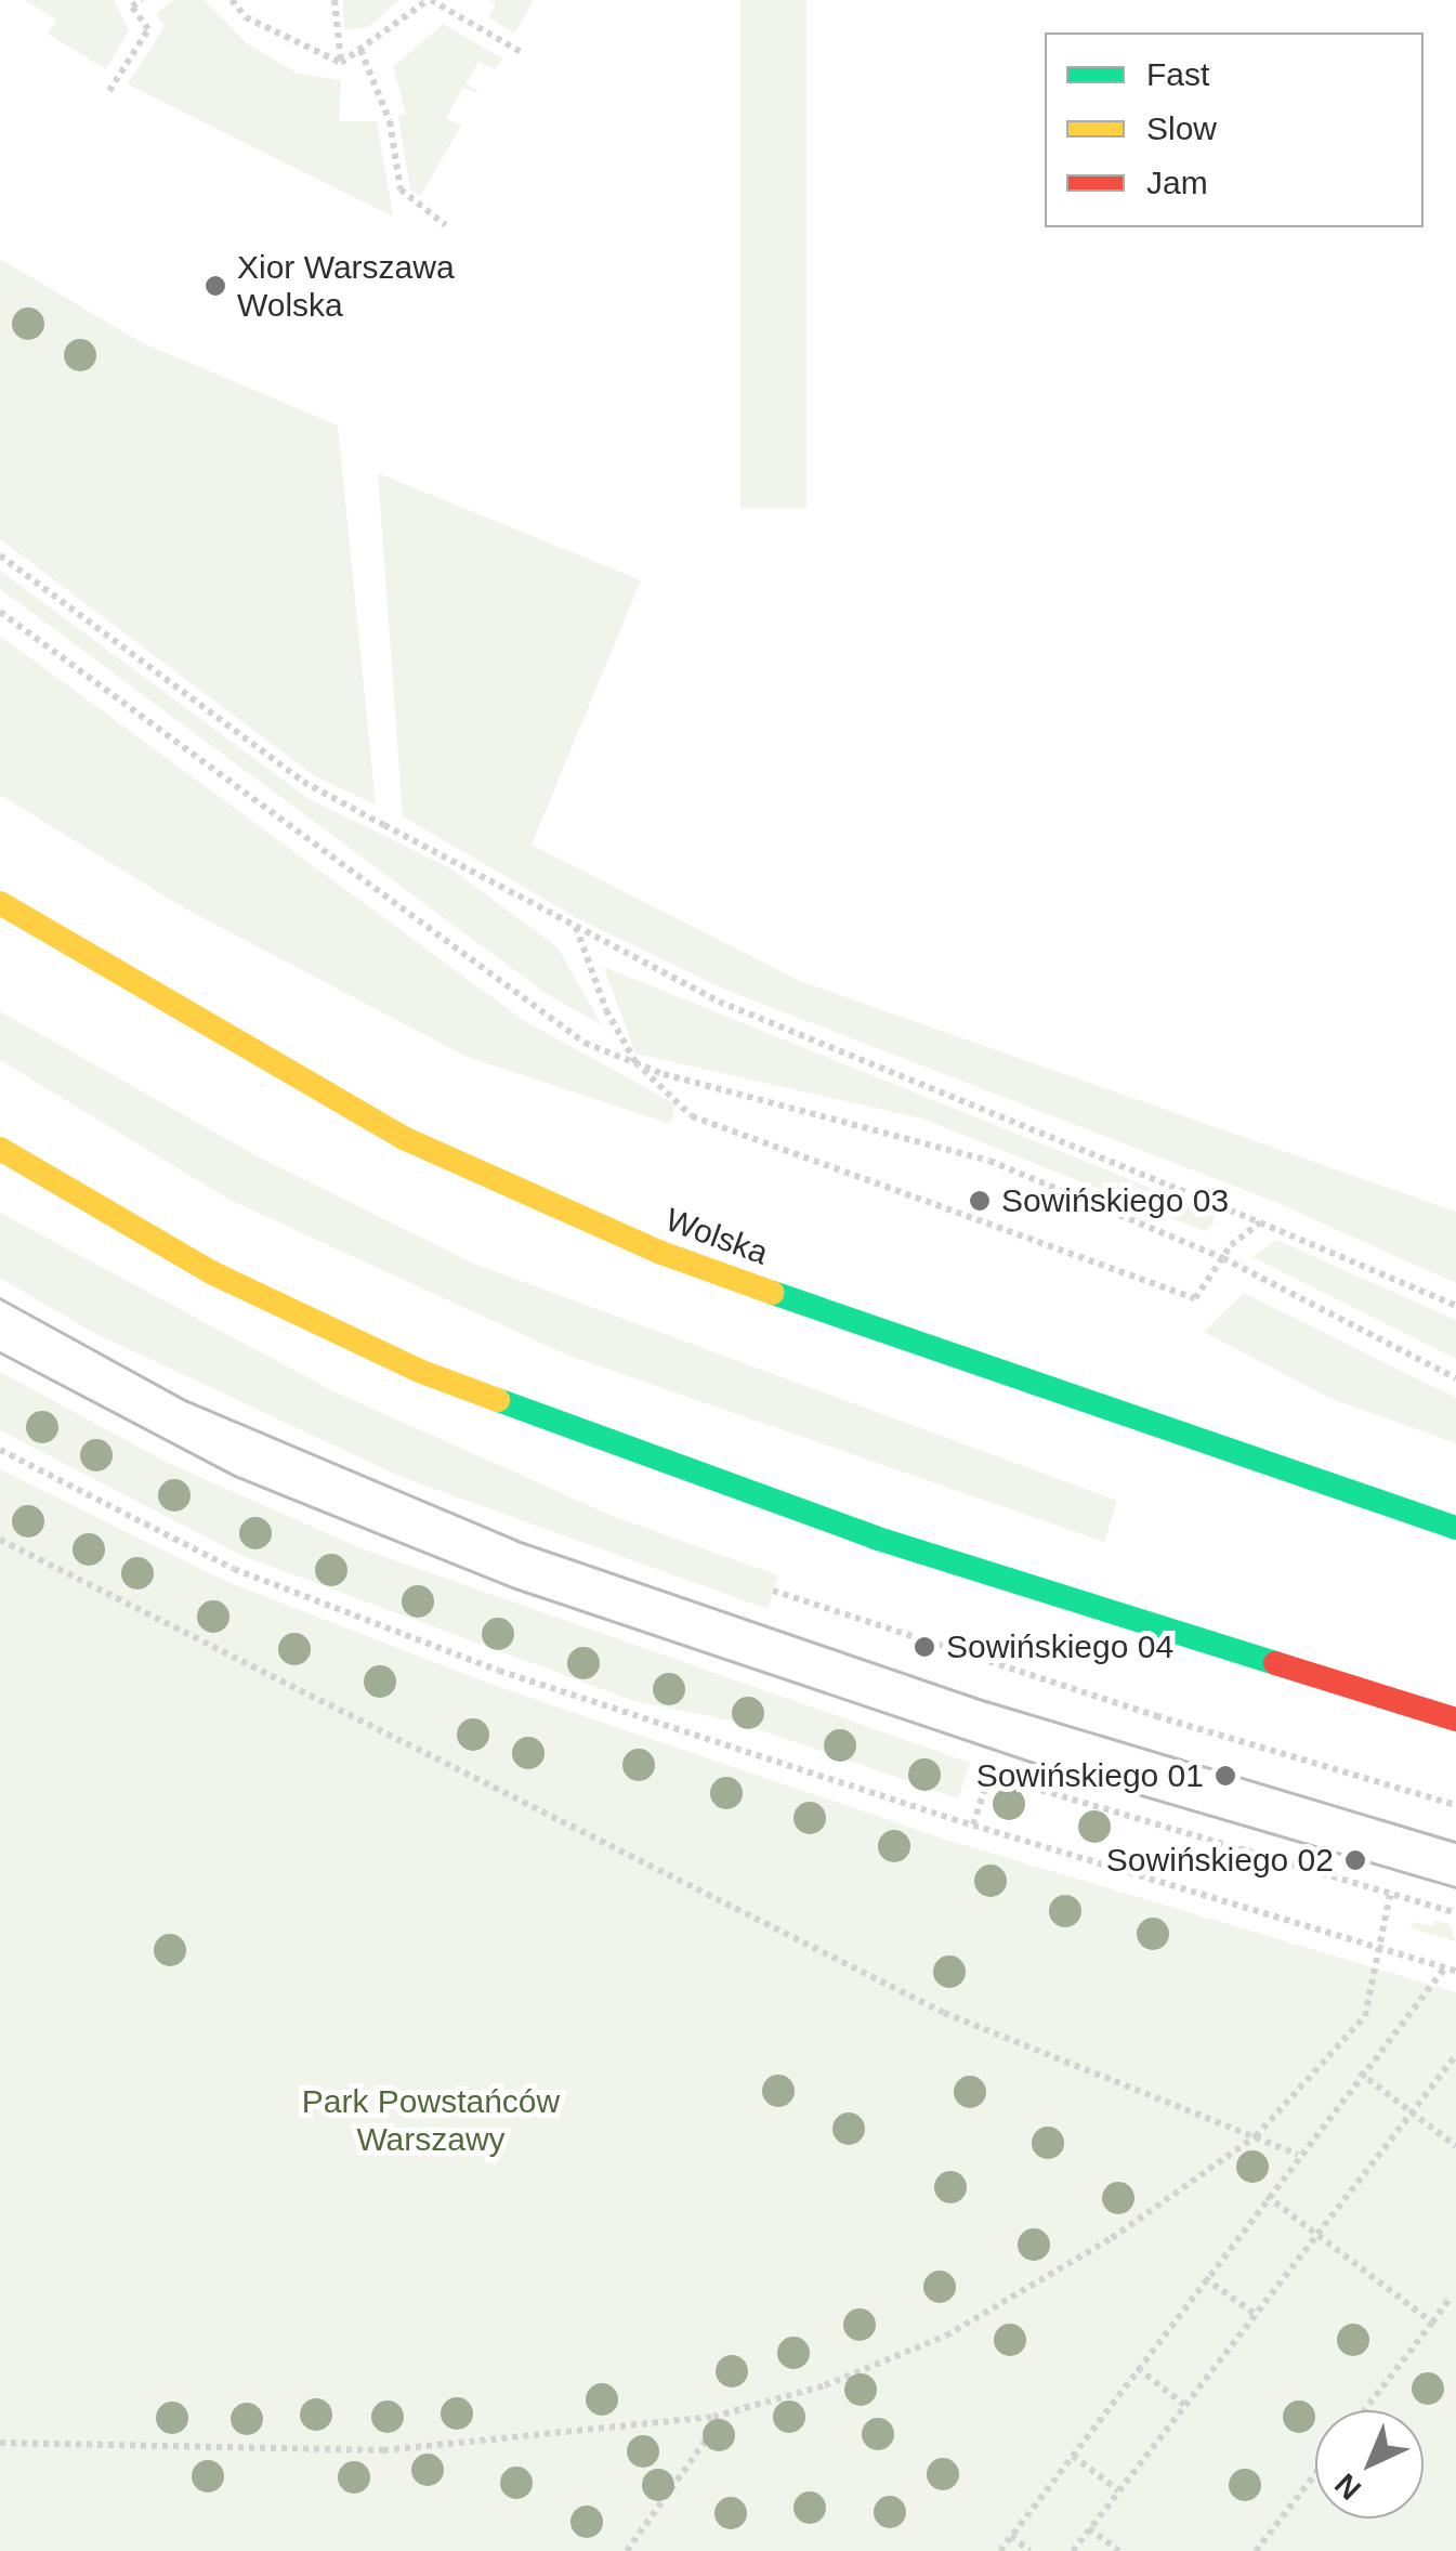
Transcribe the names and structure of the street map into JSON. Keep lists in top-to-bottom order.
{
  "streets": {
    "main road": ["Wolska"]
  },
  "parks": ["Park Powstańców Warszawy"],
  "places": [
    "Xior Warszawa Wolska",
    "Sowińskiego 03",
    "Sowińskiego 04",
    "Sowińskiego 01",
    "Sowińskiego 02"
  ],
  "legend": ["Fast", "Slow", "Jam"],
  "north": "bottom left"
}
